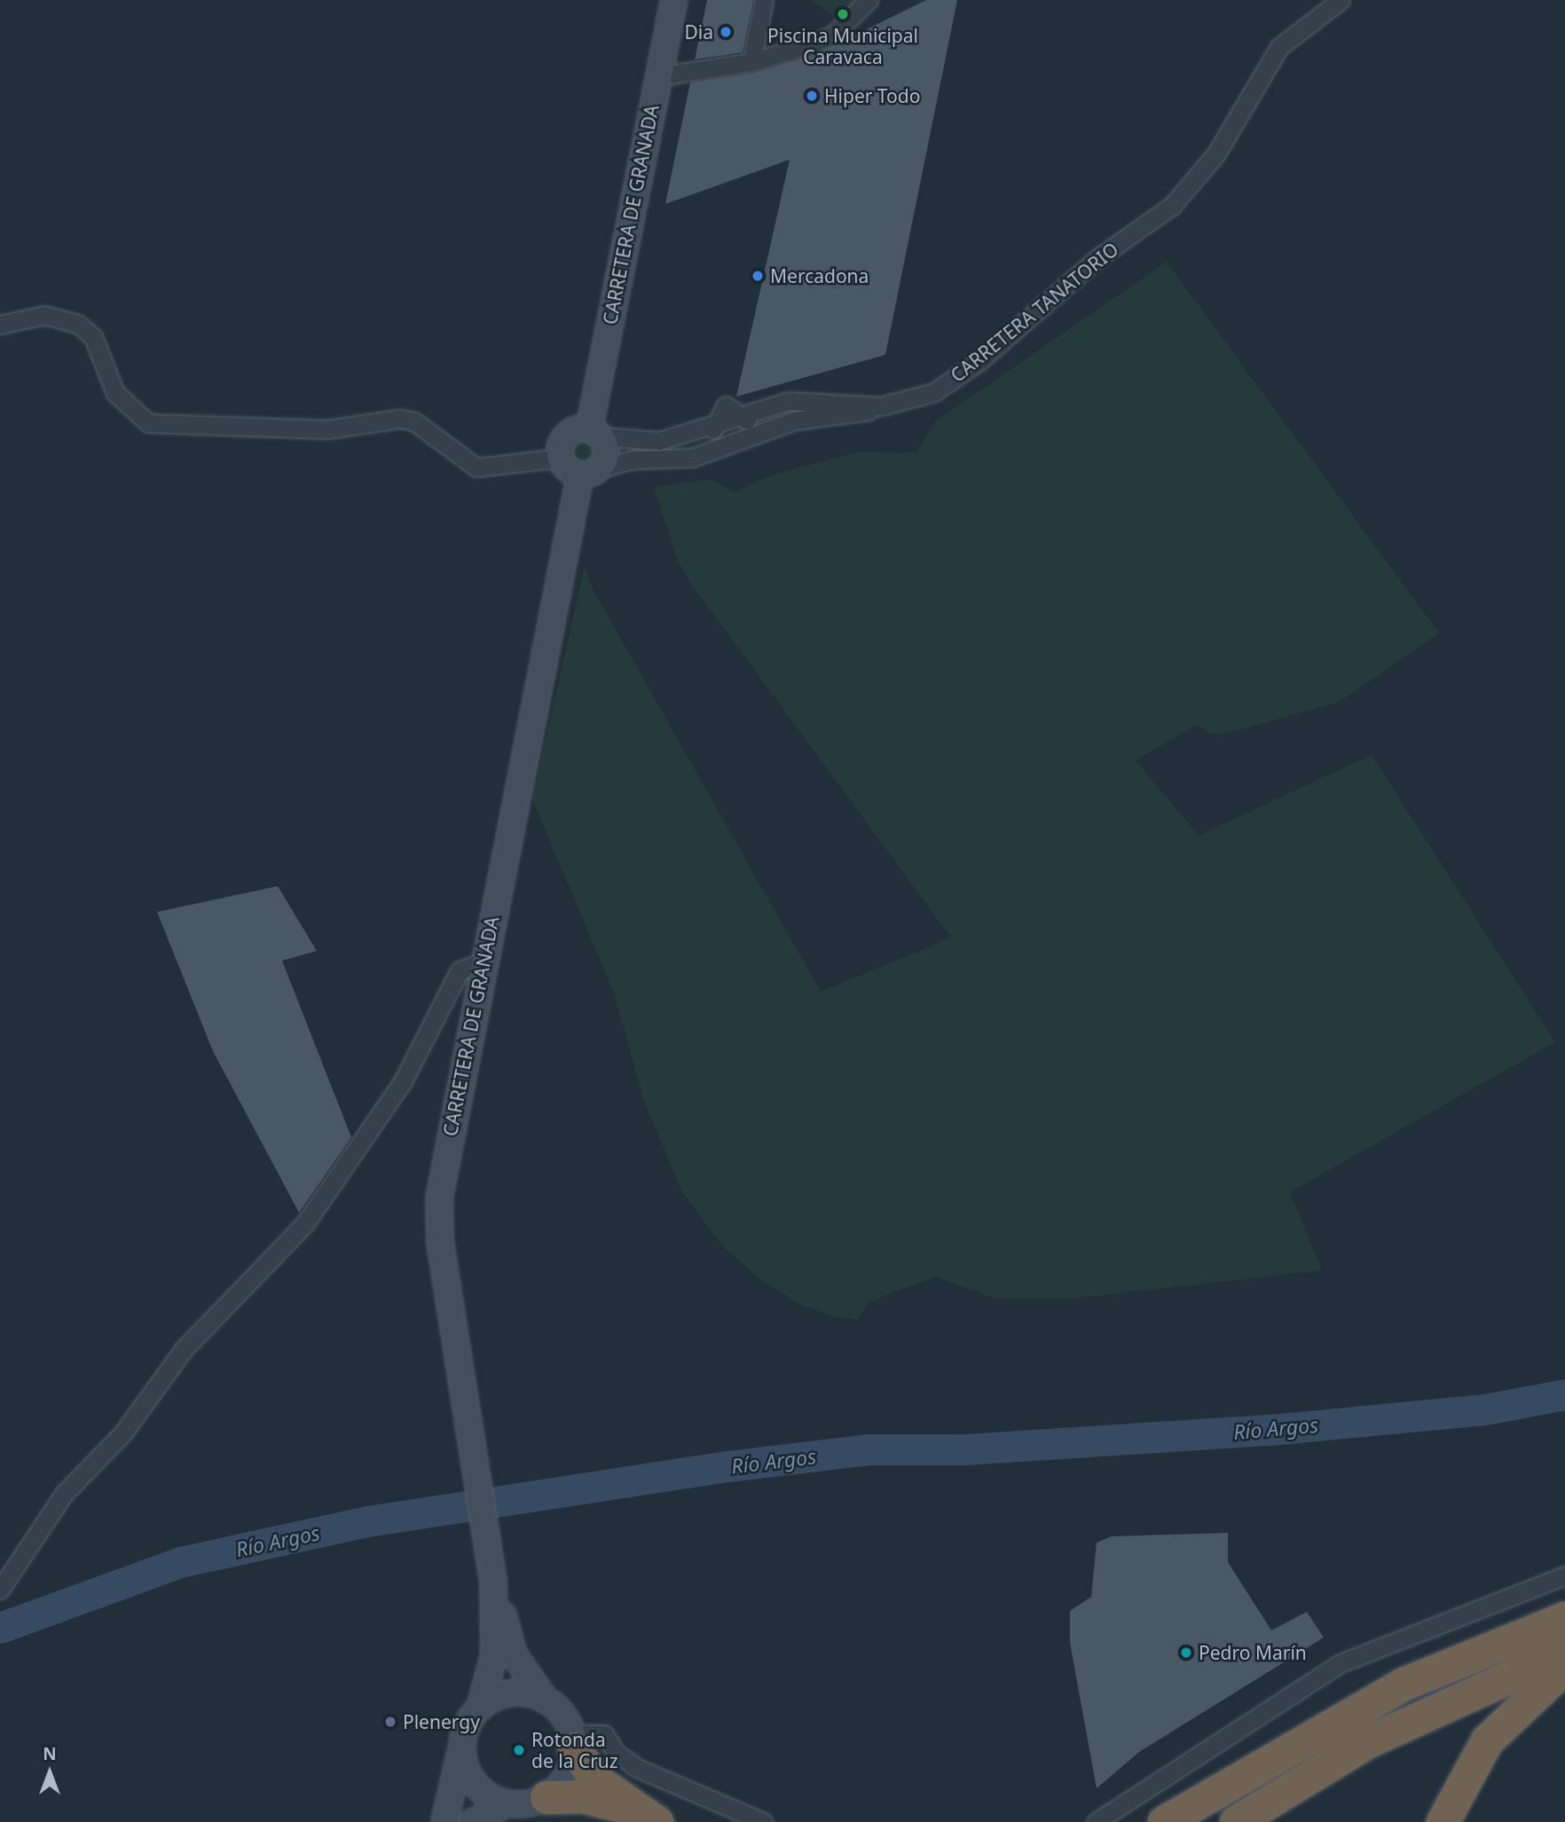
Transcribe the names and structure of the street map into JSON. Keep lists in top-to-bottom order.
{
  "streets": {
    "main road": ["CARRETERA DE GRANADA"],
    "street": ["CARRETERA TANATORIO"]
  },
  "water": ["Río Argos"],
  "places": [
    "Piscina Municipal Caravaca",
    "Dia",
    "Hiper Todo",
    "Mercadona",
    "Pedro Marín",
    "Plenergy",
    "Rotonda de la Cruz"
  ],
  "north": "top"
}
